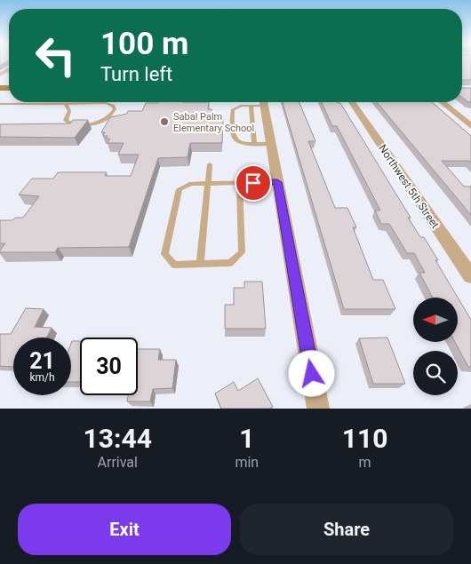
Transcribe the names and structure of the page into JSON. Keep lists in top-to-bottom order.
{
  "streets": {
    "street": ["Northwest 5th Street"]
  },
  "places": ["Sabal Palm Elementary School"],
  "north": "left",
  "page": {
    "turn": ["100 m", "Turn left"],
    "speed": "21 km/h",
    "limit": "30",
    "eta": [
      "13:44",
      "Arrival",
      "1",
      "min",
      "110",
      "m"
    ],
    "buttons": ["Exit", "Share"]
  }
}
